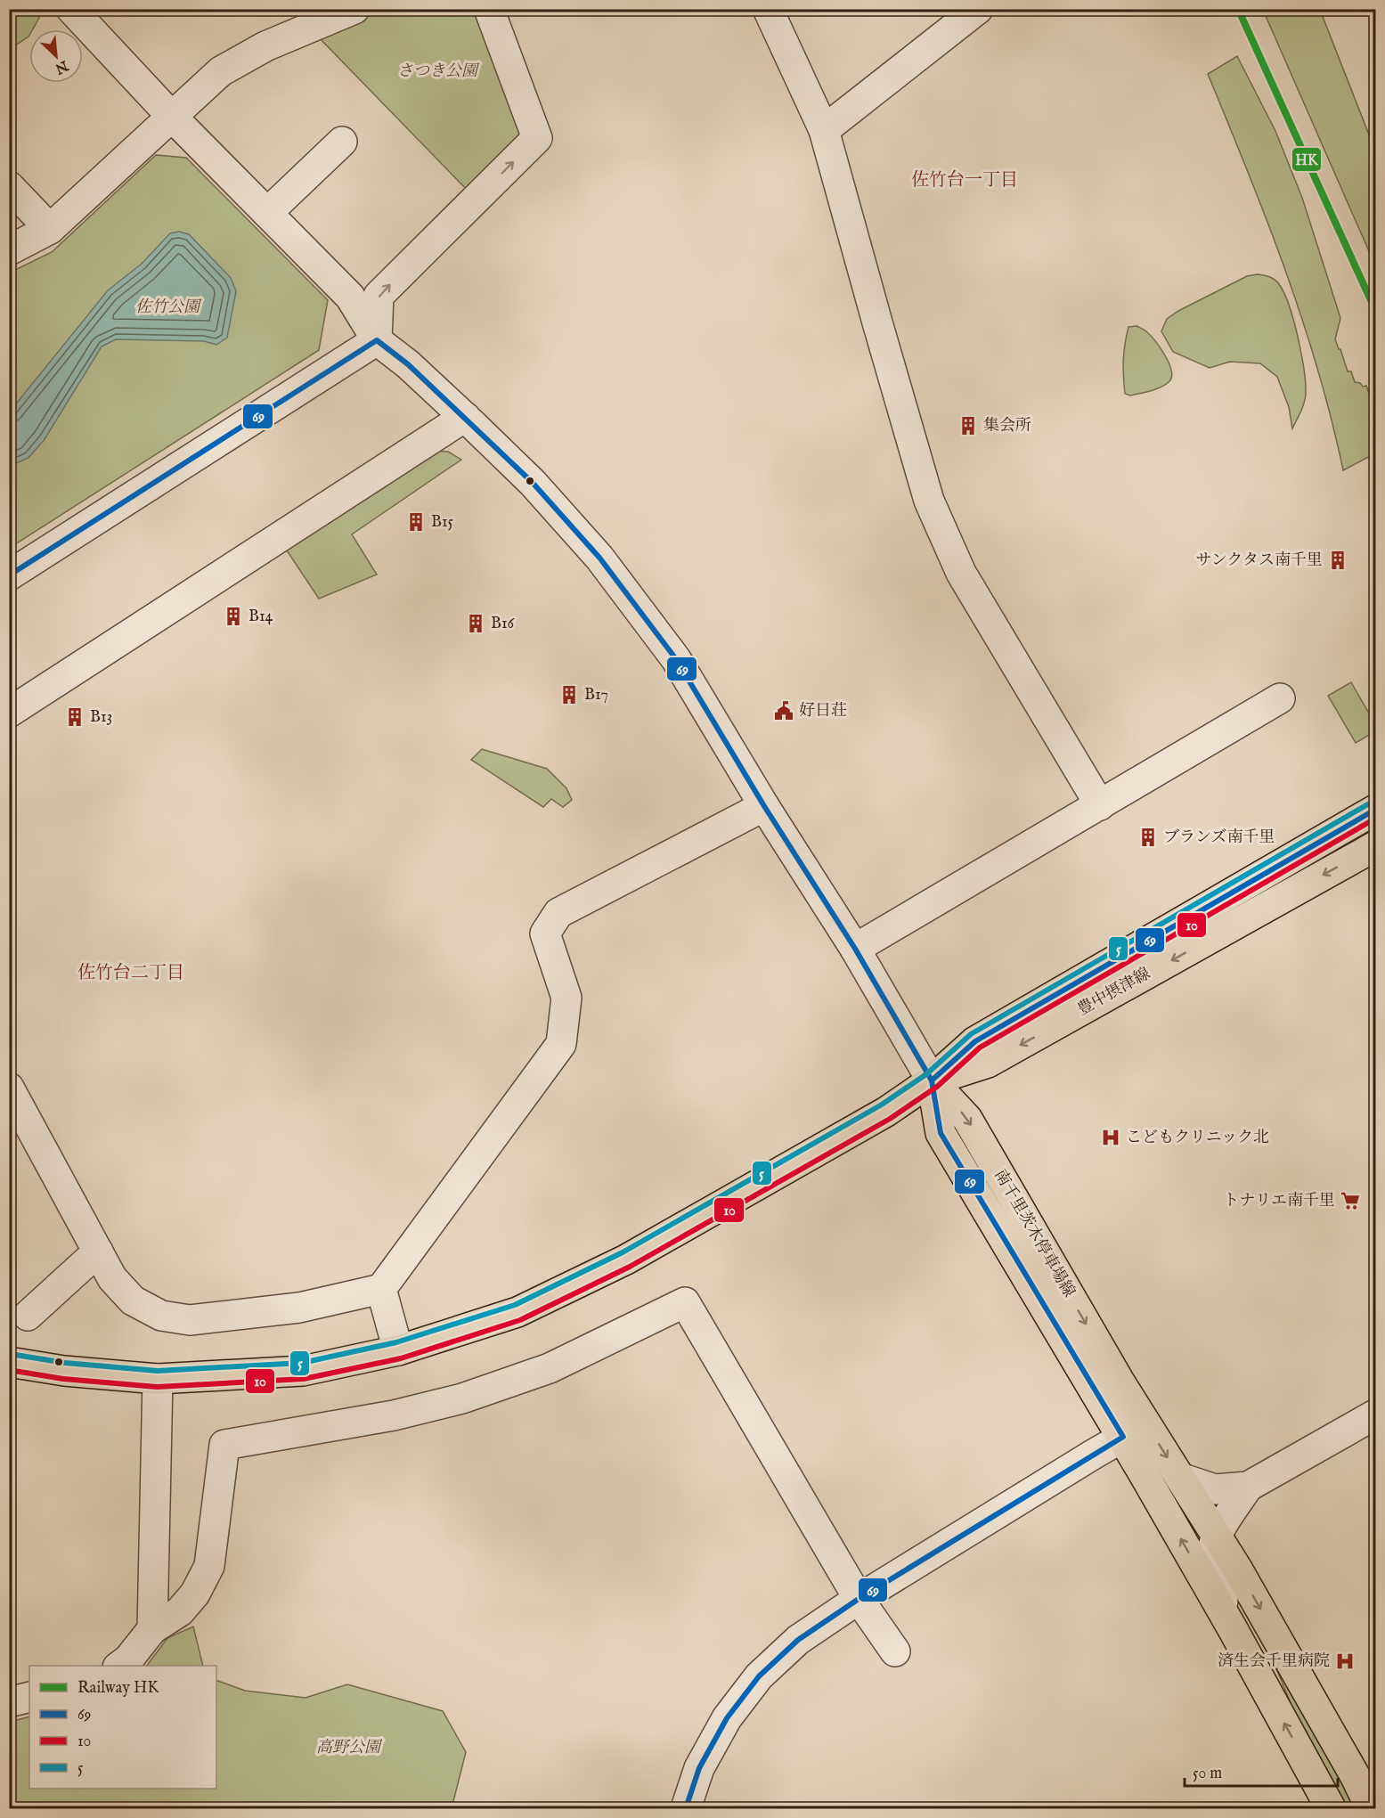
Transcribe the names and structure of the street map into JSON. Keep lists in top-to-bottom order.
{
  "streets": {
    "main road": ["豊中摂津線", "南千里茨木停車場線"]
  },
  "crossings": [
    ["豊中摂津線", "南千里茨木停車場線"]
  ],
  "districts": ["佐竹台一丁目", "佐竹台二丁目"],
  "parks": ["さつき公園", "佐竹公園", "高野公園"],
  "places": {
    "building": [
      "集会所",
      "B15",
      "サンクタス南千里",
      "B14",
      "B16",
      "B17",
      "B13",
      "ブランズ南千里"
    ],
    "public building": ["好日荘"],
    "hospital": ["こどもクリニック北", "済生会千里病院"],
    "supermarket": ["トナリエ南千里"]
  },
  "lines": [
    "rail line HK",
    "transit line 69",
    "transit line 5",
    "transit line 10"
  ],
  "legend": [
    "Railway HK",
    "69",
    "10",
    "5"
  ],
  "scale_bar": "50 m",
  "north": "bottom right"
}
